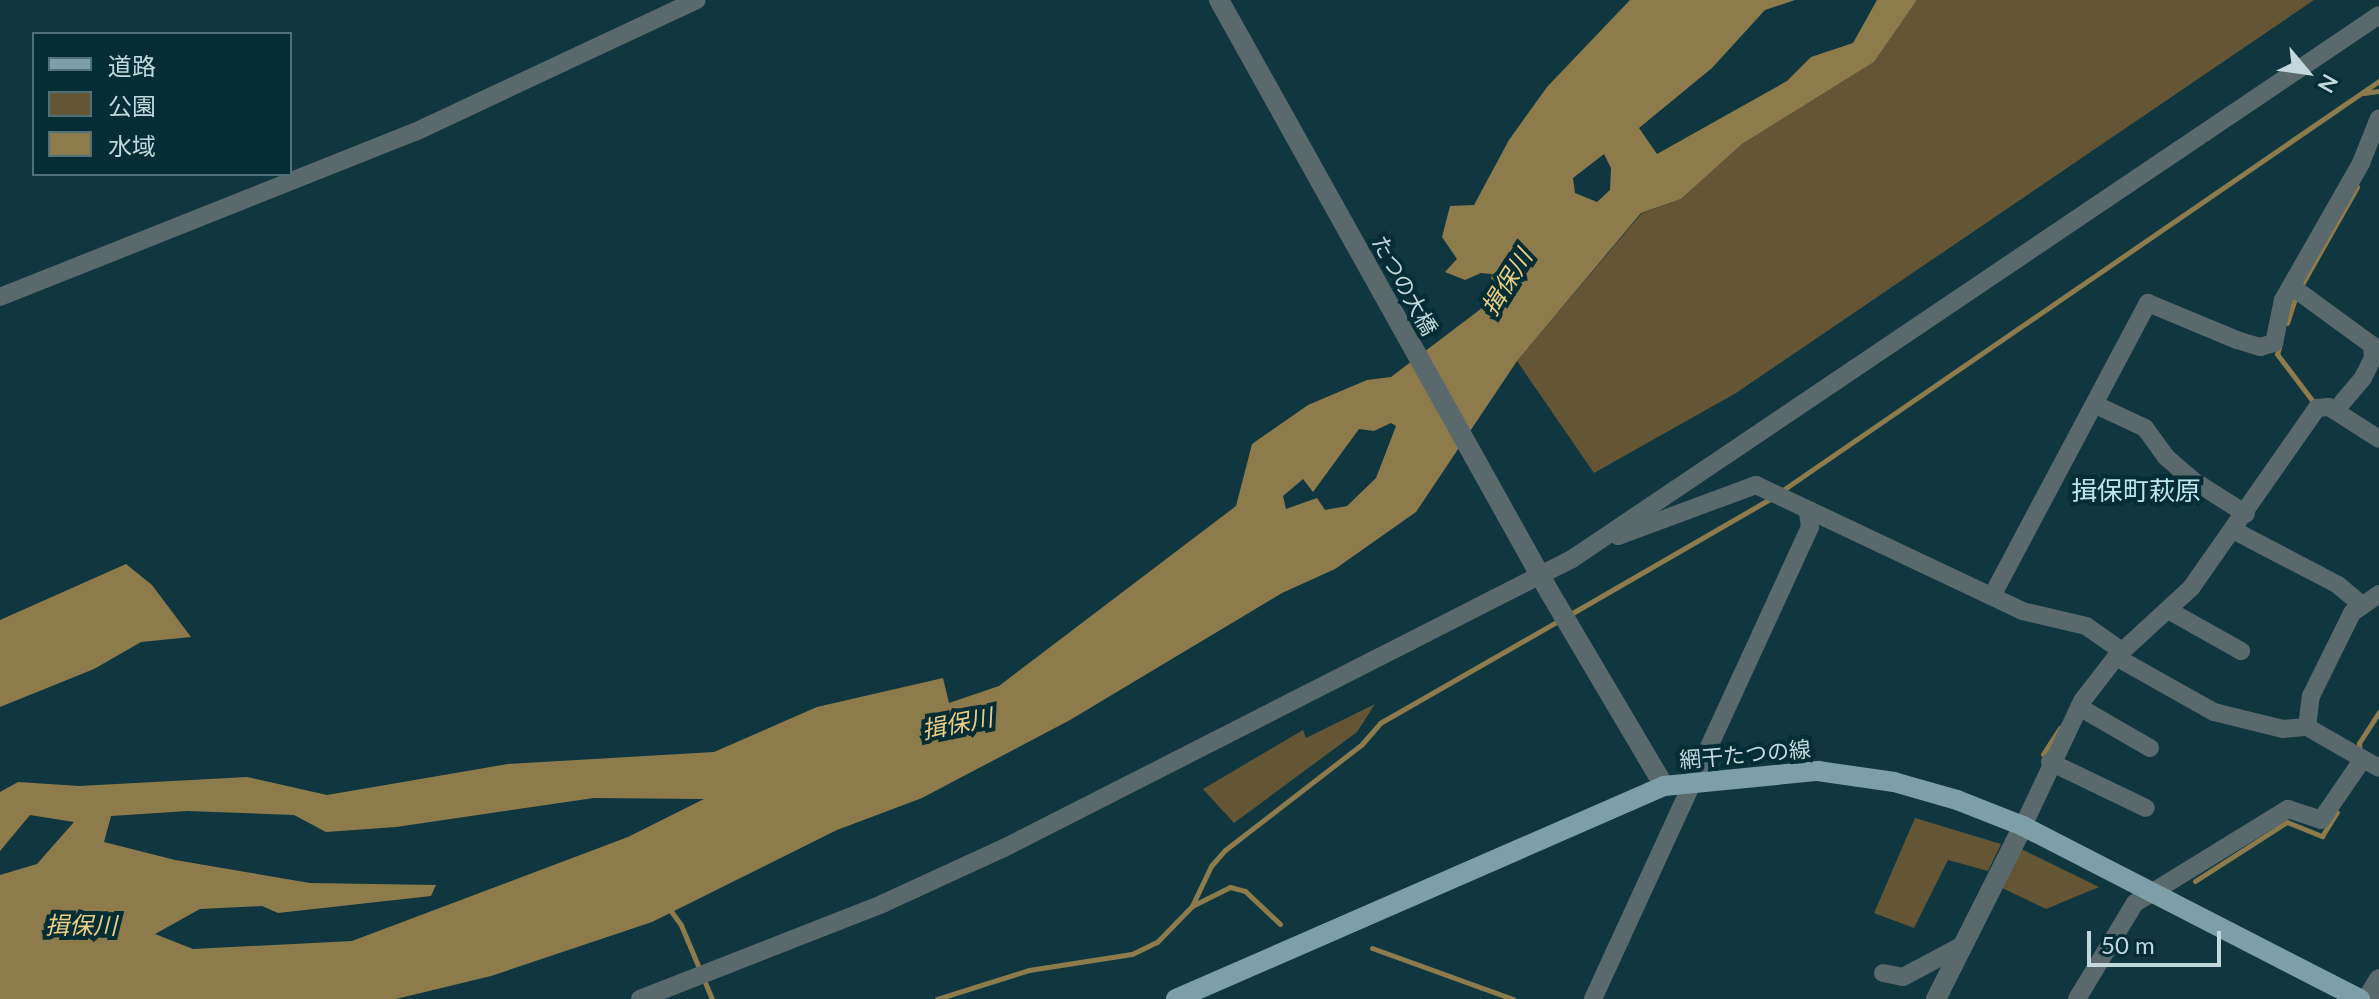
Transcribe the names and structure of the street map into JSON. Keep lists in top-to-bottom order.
{
  "streets": {
    "main road": ["網干たつの線"],
    "street": ["たつの大橋"]
  },
  "crossings": [
    ["たつの大橋", "網干たつの線"]
  ],
  "districts": ["揖保町萩原"],
  "water": ["揖保川"],
  "legend": ["道路", "公園", "水域"],
  "scale_bar": "50 m",
  "north": "bottom right"
}
